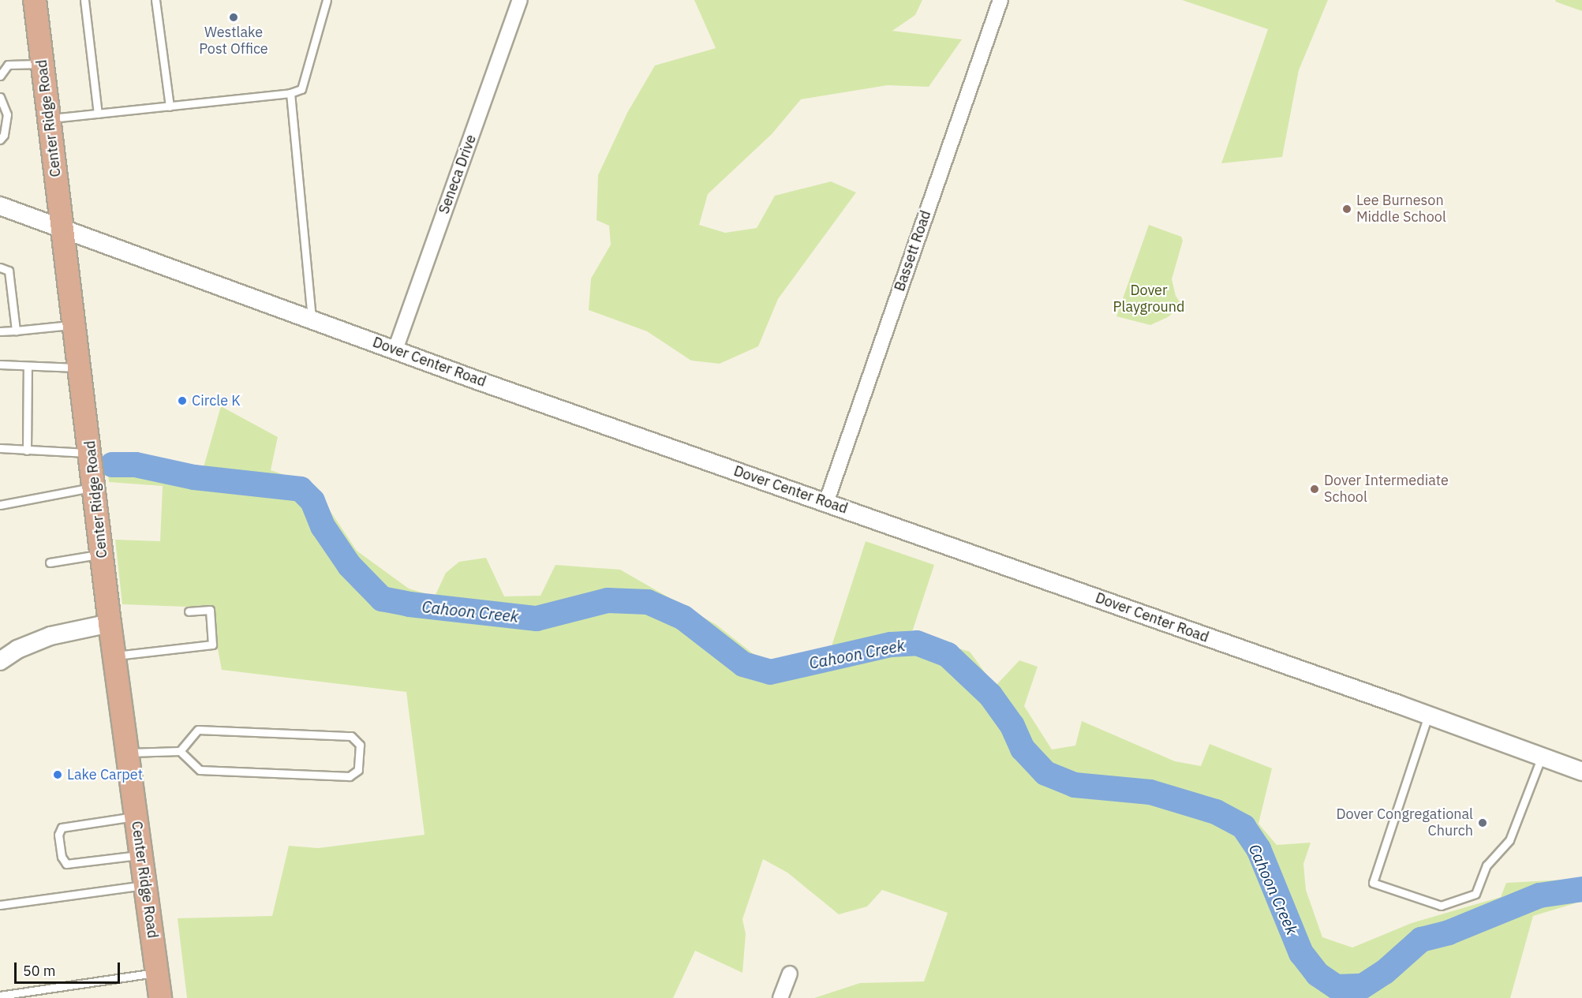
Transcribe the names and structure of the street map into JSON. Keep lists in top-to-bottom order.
{
  "streets": {
    "main road": ["Center Ridge Road"],
    "street": ["Seneca Drive", "Bassett Road", "Dover Center Road"]
  },
  "crossings": [
    ["Center Ridge Road", "Dover Center Road"],
    ["Seneca Drive", "Dover Center Road"],
    ["Bassett Road", "Dover Center Road"]
  ],
  "water": ["Cahoon Creek"],
  "parks": ["Dover Playground"],
  "places": [
    "Westlake Post Office",
    "Lee Burneson Middle School",
    "Circle K",
    "Dover Intermediate School",
    "Lake Carpet",
    "Dover Congregational Church"
  ],
  "scale_bar": "50 m"
}
